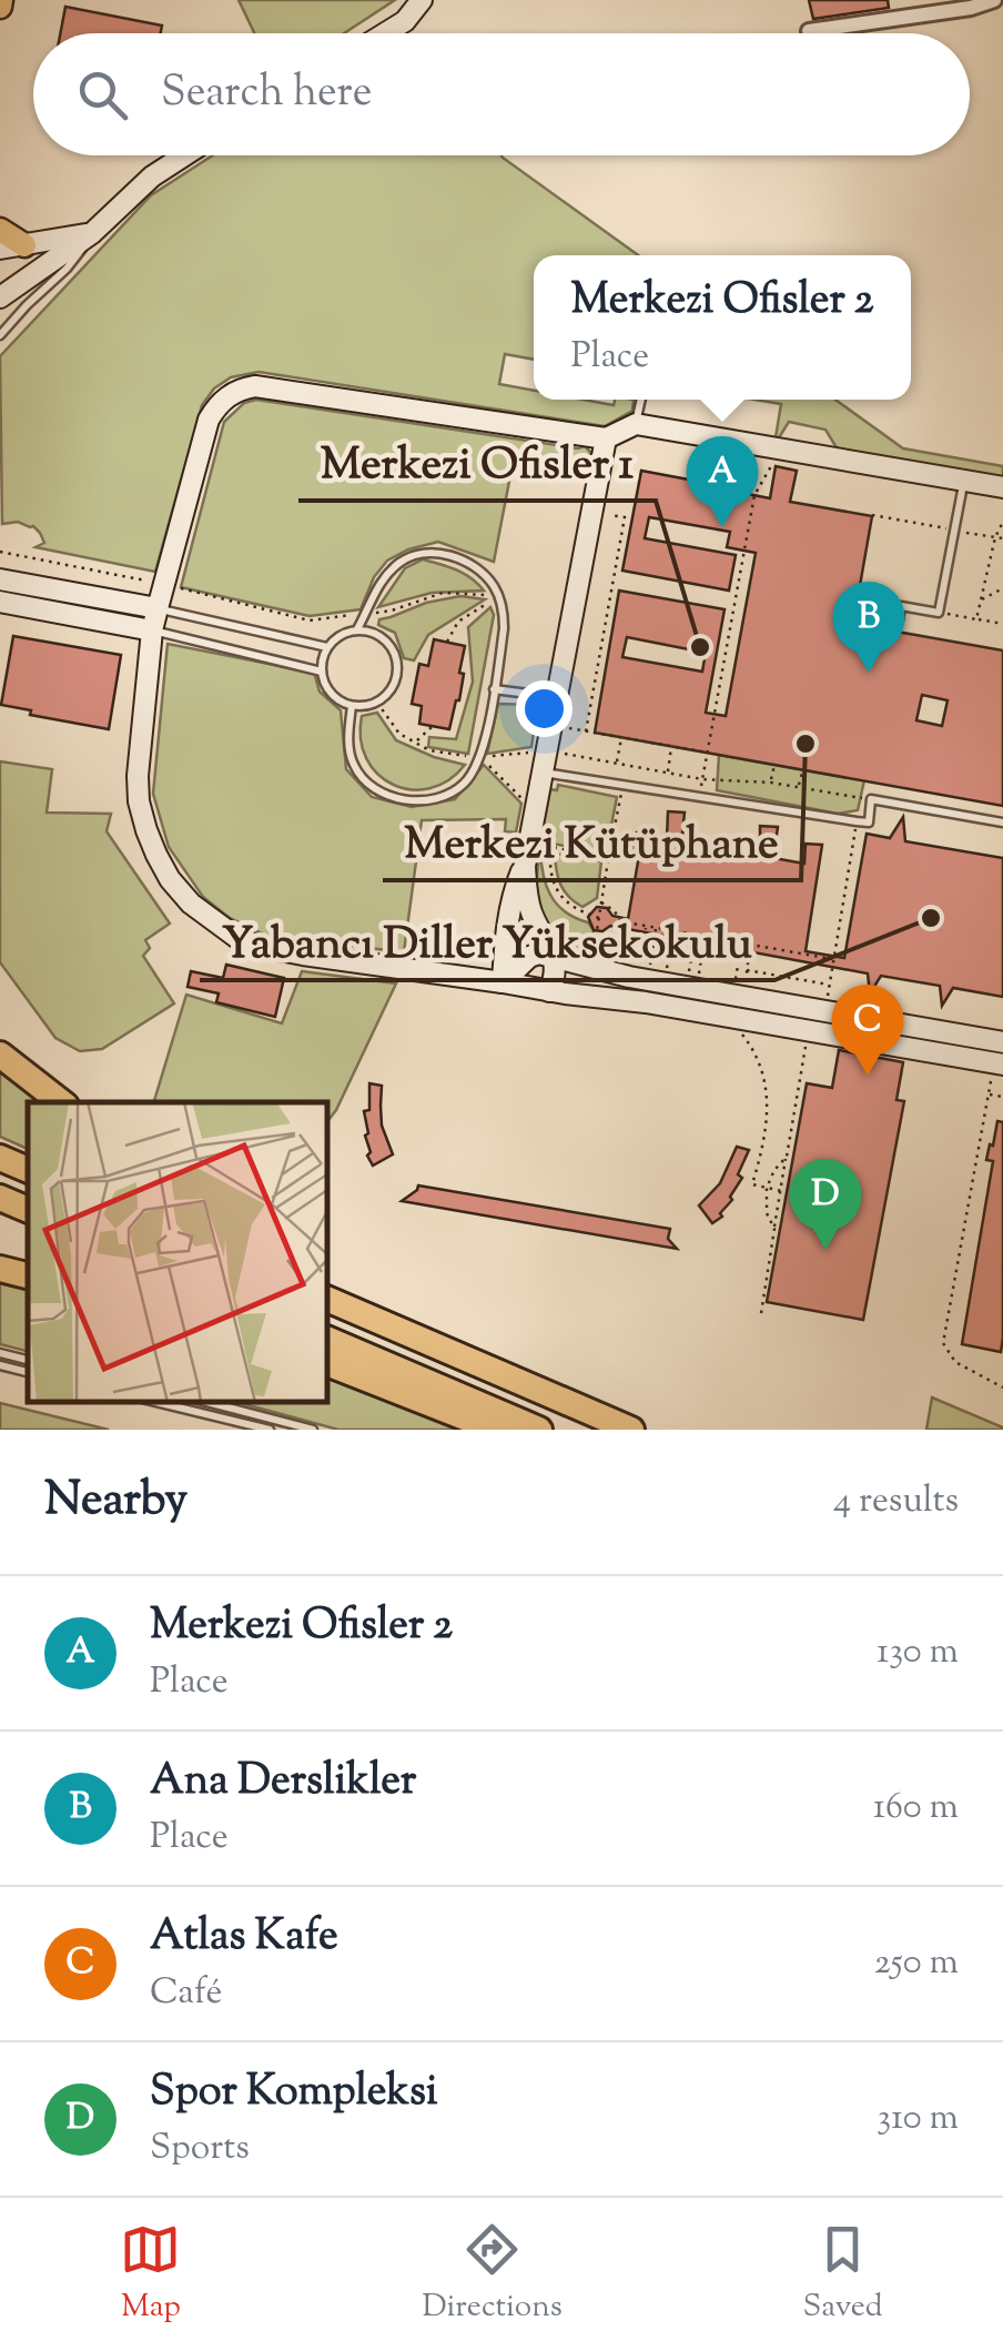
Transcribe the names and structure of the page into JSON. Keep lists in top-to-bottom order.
{
  "places": ["Merkezi Ofisler 1", "Merkezi Kütüphane", "Yabancı Diller Yüksekokulu"],
  "page": {
    "search": "Search here",
    "popup": ["Merkezi Ofisler 2", "Place"],
    "pins": [
      "A",
      "B",
      "C",
      "D"
    ],
    "heading": ["Nearby", "4 results"],
    "list": [
      {
        "mark": "A",
        "name": "Merkezi Ofisler 2",
        "note": "Place",
        "value": "130 m"
      },
      {
        "mark": "B",
        "name": "Ana Derslikler",
        "note": "Place",
        "value": "160 m"
      },
      {
        "mark": "C",
        "name": "Atlas Kafe",
        "note": "Café",
        "value": "250 m"
      },
      {
        "mark": "D",
        "name": "Spor Kompleksi",
        "note": "Sports",
        "value": "310 m"
      }
    ],
    "nav": ["Map", "Directions", "Saved"]
  }
}
